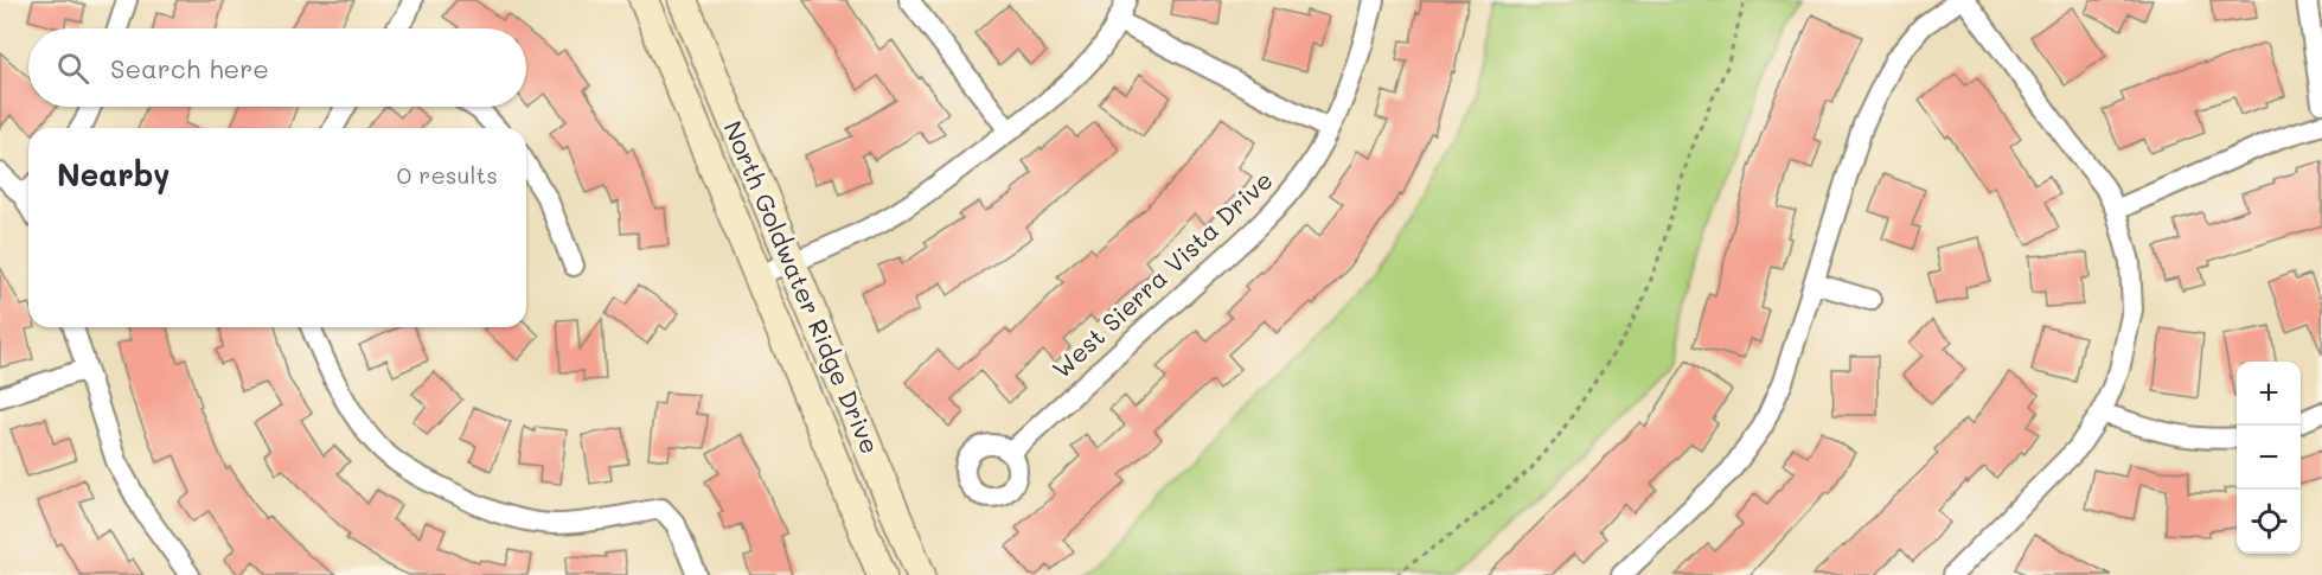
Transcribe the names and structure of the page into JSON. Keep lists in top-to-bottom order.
{
  "streets": {
    "street": ["West Sierra Vista Drive", "North Goldwater Ridge Drive"]
  },
  "page": {
    "search": "Search here",
    "heading": ["Nearby", "0 results"],
    "map_buttons": ["+", "−"]
  }
}
